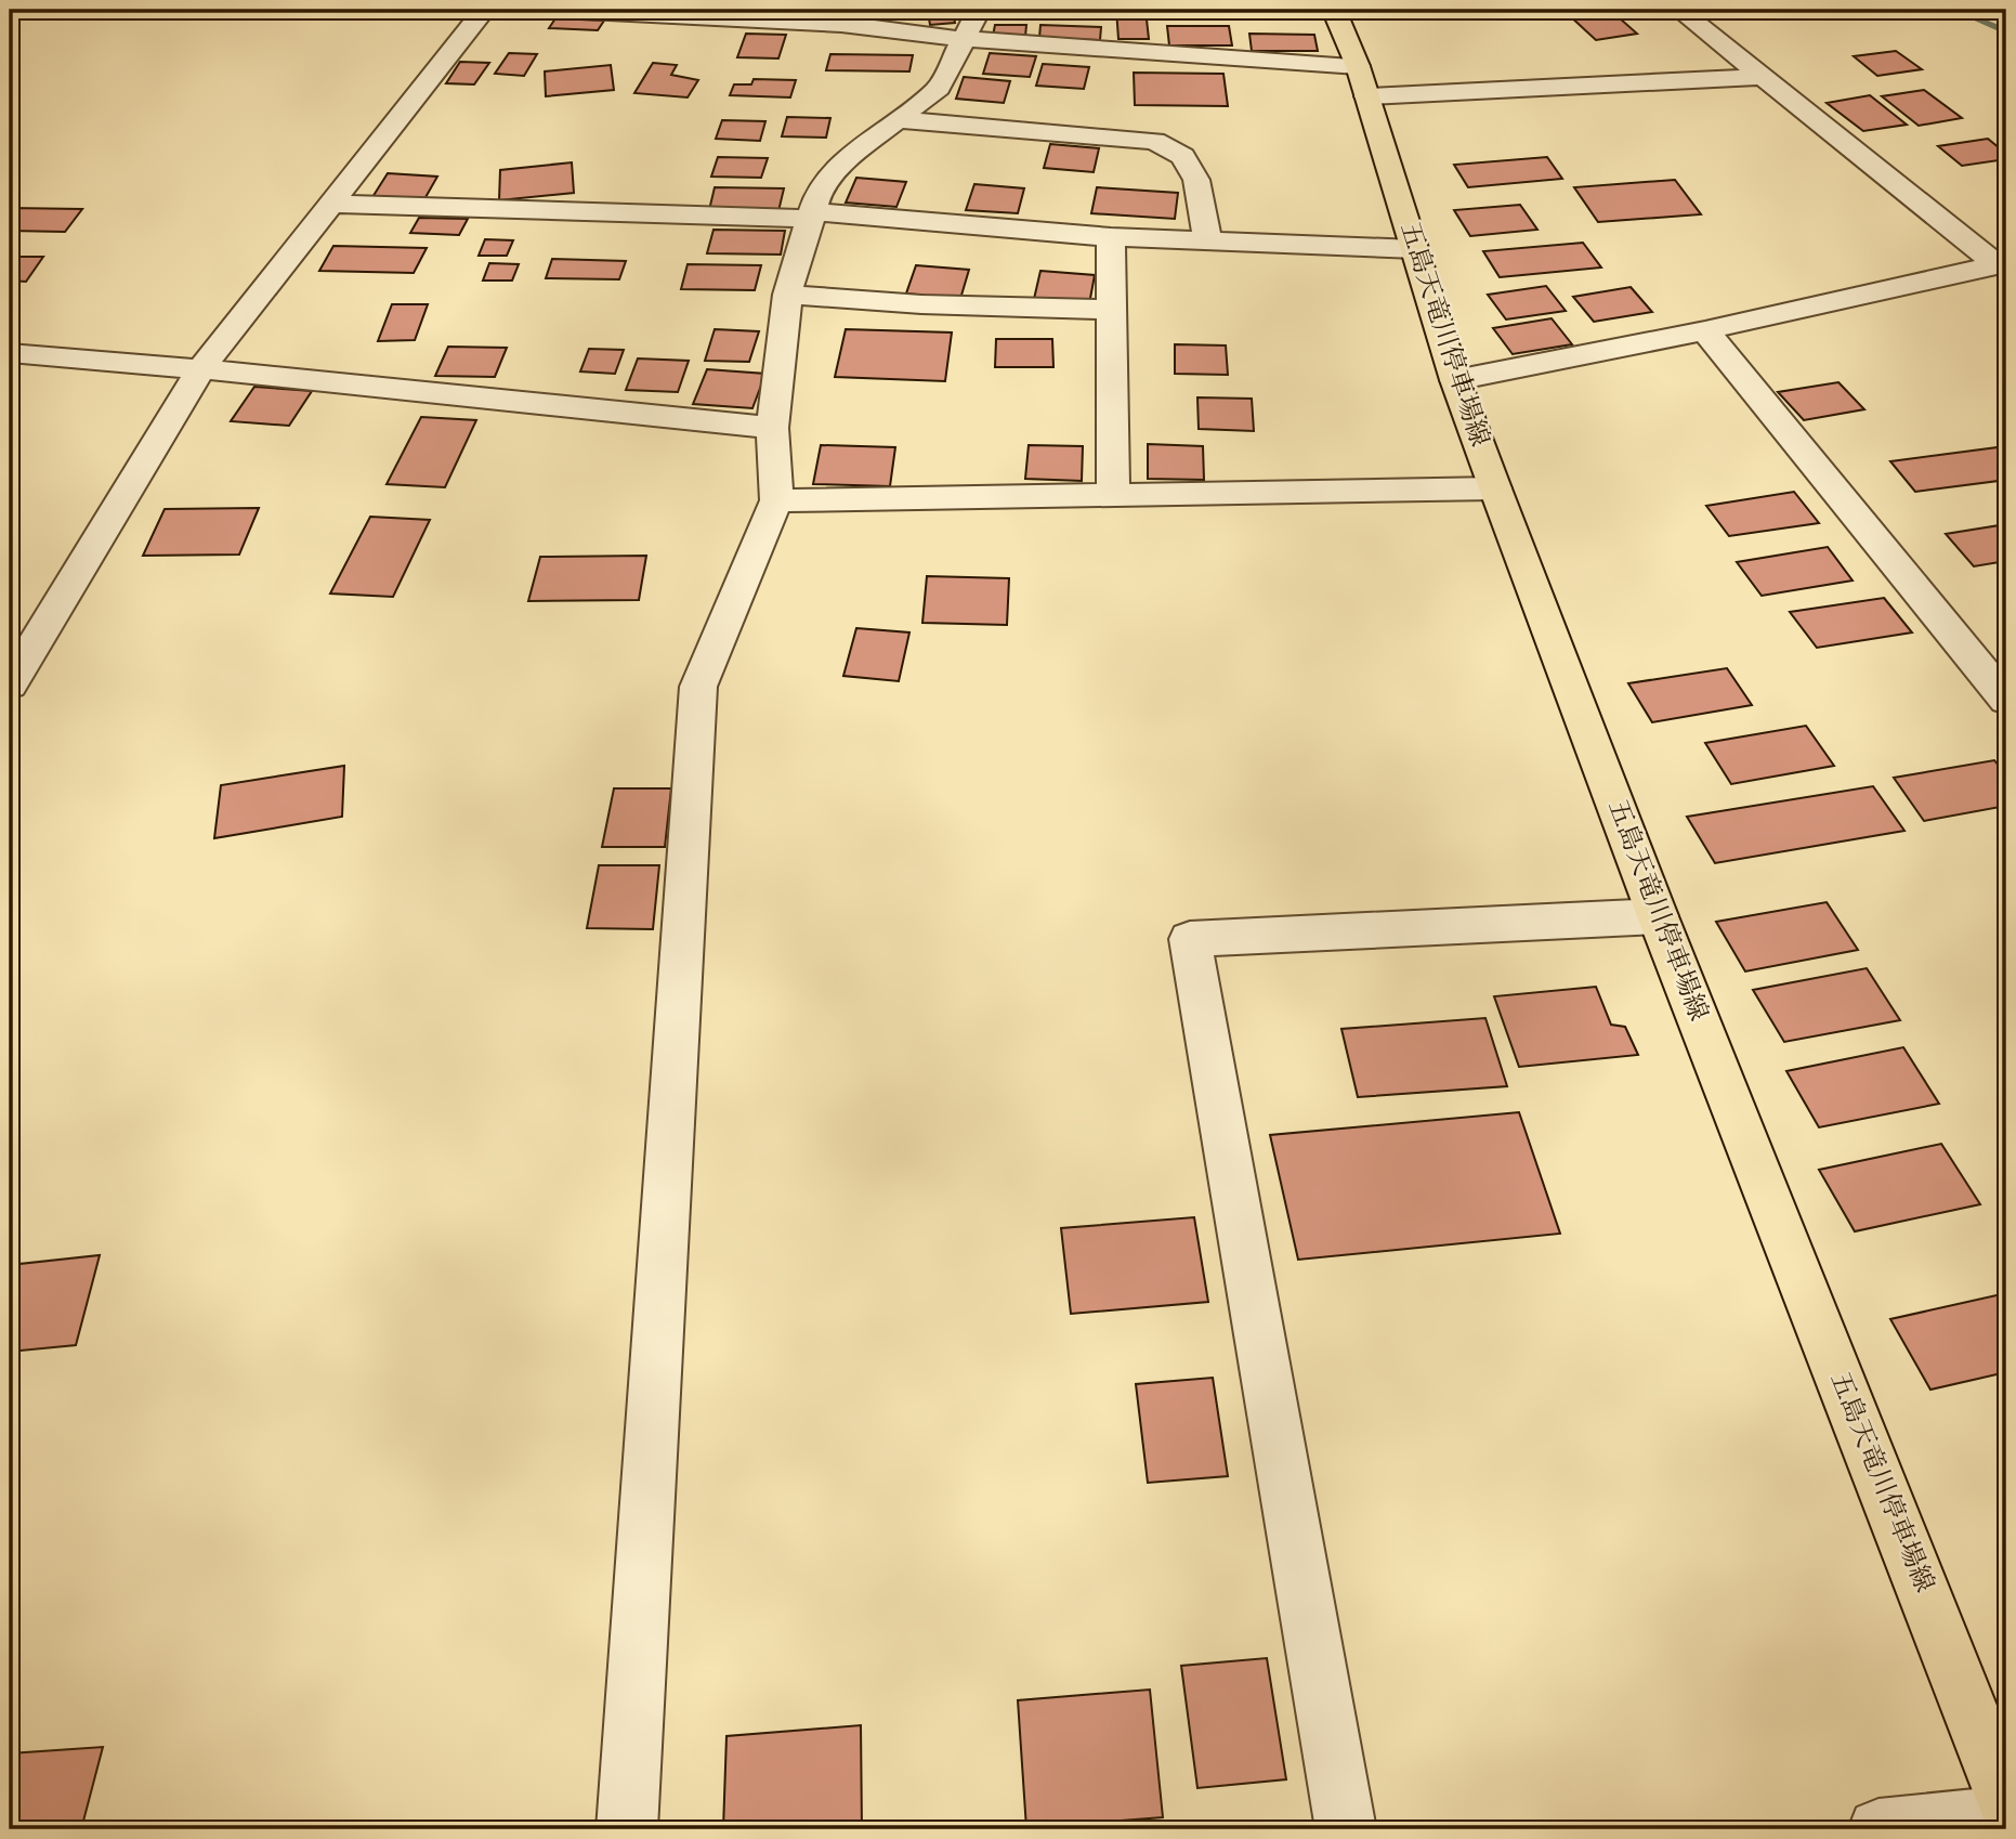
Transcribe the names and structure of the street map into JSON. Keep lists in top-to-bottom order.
{
  "streets": {
    "main road": ["五島天竜川停車場線"]
  }
}
